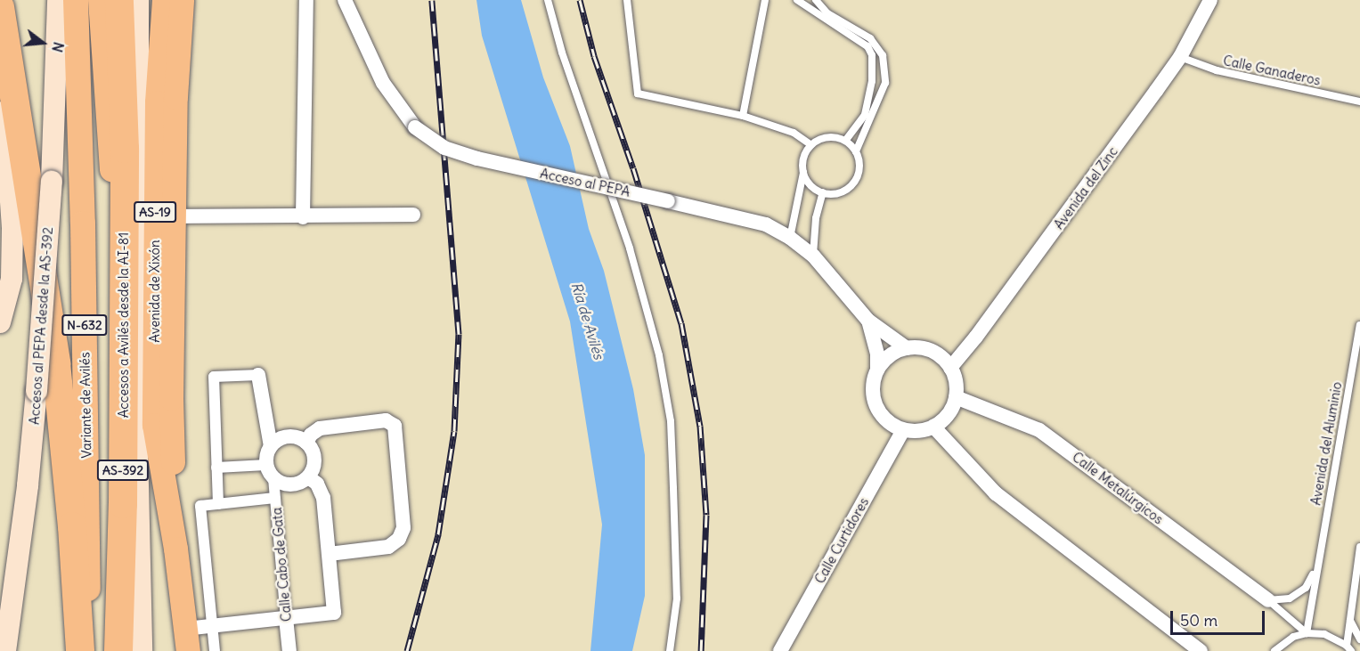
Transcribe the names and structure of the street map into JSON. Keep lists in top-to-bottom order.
{
  "streets": {
    "highway": [
      "N-632",
      "Accesos a Avilés desde la AI-81",
      "Variante de Avilés",
      "AS-392"
    ],
    "main road": ["AS-19", "Avenida de Xixón", "Accesos al PEPA desde la AS-392"],
    "street": [
      "Acceso al PEPA",
      "Avenida del Zinc",
      "Calle Metalúrgicos",
      "Calle Curtidores",
      "Calle Cabo de Gata"
    ],
    "lane": ["Calle Ganaderos", "Avenida del Aluminio"]
  },
  "crossings": [
    ["Calle Ganaderos", "Avenida del Zinc"],
    ["Avenida del Zinc", "Calle Metalúrgicos"],
    ["Avenida del Zinc", "Calle Curtidores"],
    ["N-632", "Accesos a Avilés desde la AI-81"],
    ["Calle Metalúrgicos", "Calle Curtidores"]
  ],
  "water": ["Ría de Avilés"],
  "scale_bar": "50 m",
  "north": "right"
}
